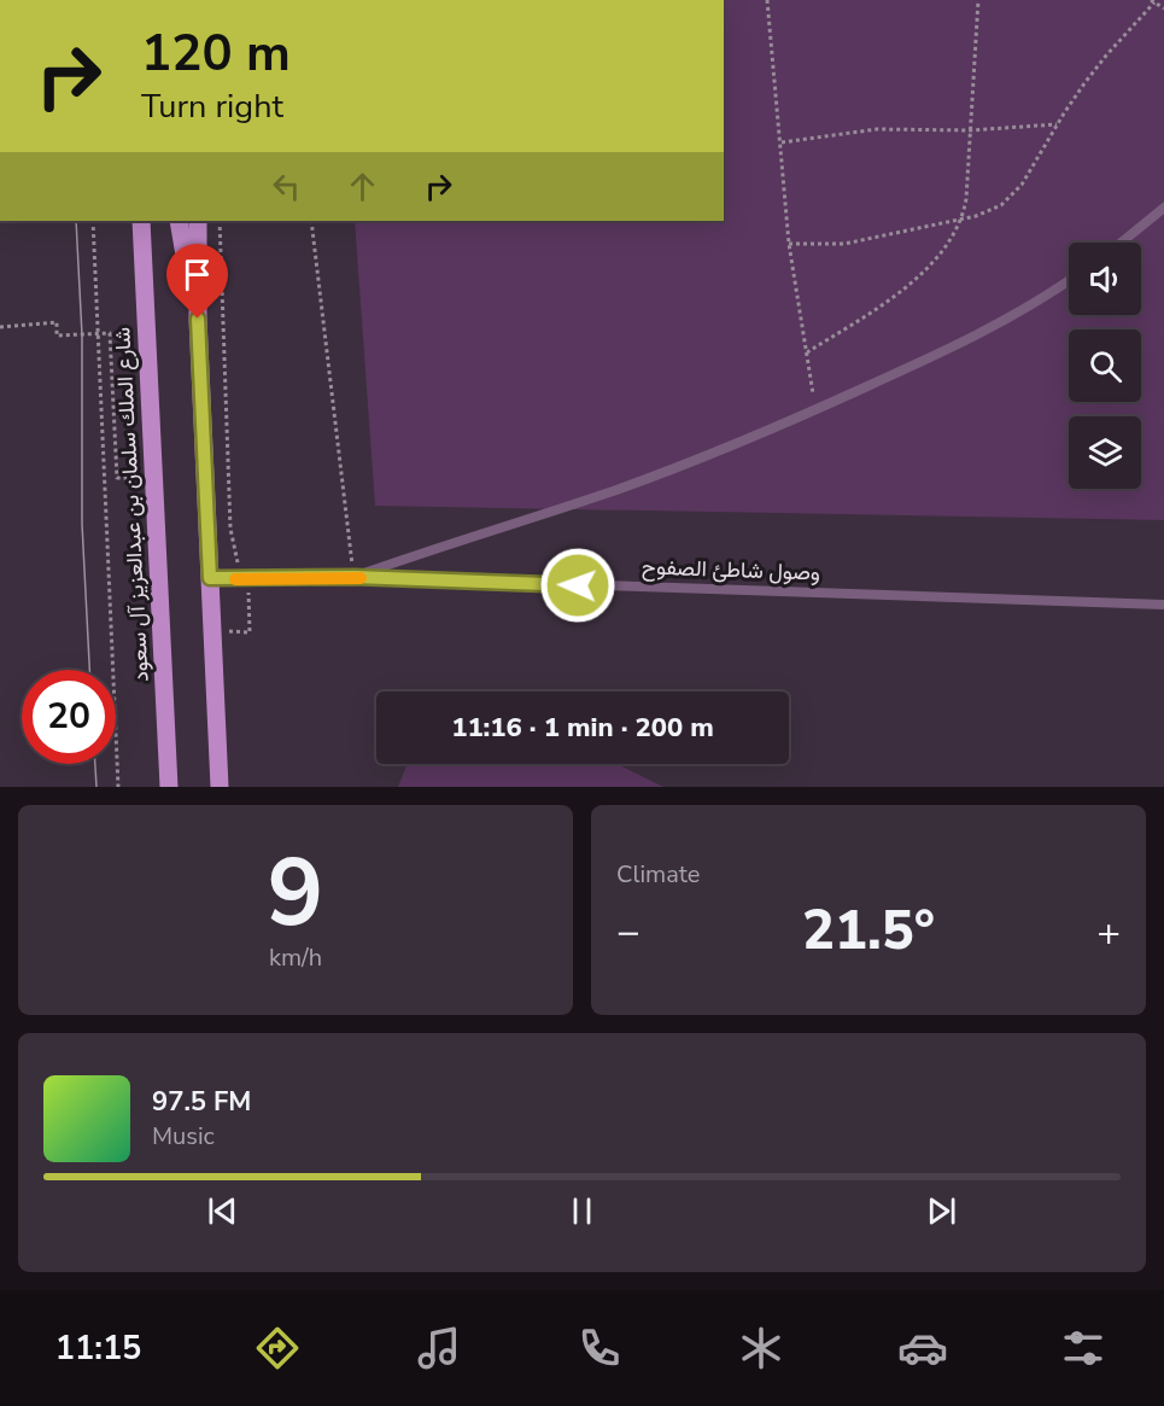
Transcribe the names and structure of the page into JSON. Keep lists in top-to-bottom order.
{
  "streets": {
    "main road": ["شارع الملك سلمان بن عبدالعزيز آل سعود"],
    "lane": ["وصول شاطئ الصفوح"]
  },
  "page": {
    "turn": ["120 m", "Turn right"],
    "limit": "20",
    "trip": "11:16 · 1 min · 200 m",
    "tile": [
      ["9", "km/h"],
      "Climate"
    ],
    "heat": ["−", "21.5°", "+"],
    "song": ["97.5 FM", "Music"],
    "tabs": "11:15"
  }
}
